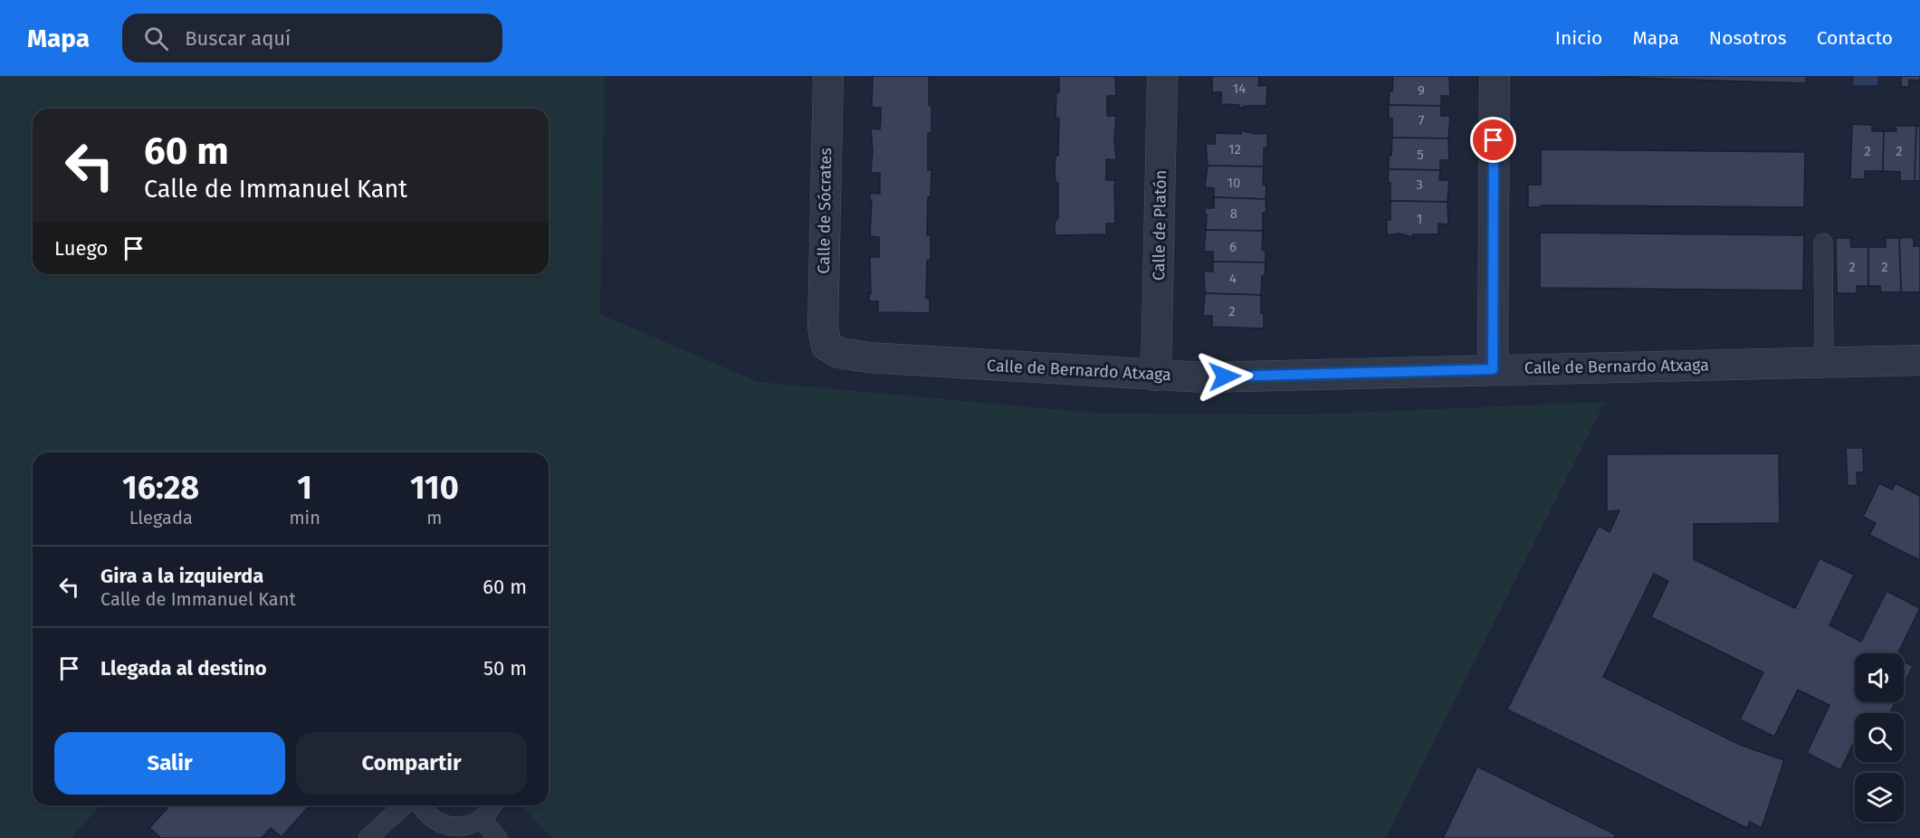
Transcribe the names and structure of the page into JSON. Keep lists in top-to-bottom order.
{
  "streets": {
    "street": ["Calle de Sócrates", "Calle de Platón", "Calle de Bernardo Atxaga"]
  },
  "crossings": [
    ["Calle de Sócrates", "Calle de Bernardo Atxaga"],
    ["Calle de Platón", "Calle de Bernardo Atxaga"]
  ],
  "house_numbers": [
    "14",
    "9",
    "7",
    "12",
    "2",
    "2",
    "5",
    "10",
    "3",
    "8",
    "1",
    "6",
    "2",
    "2",
    "4",
    "2"
  ],
  "page": {
    "header": "Mapa",
    "search": "Buscar aquí",
    "nav": [
      "Inicio",
      "Mapa",
      "Nosotros",
      "Contacto"
    ],
    "turn": ["60 m", "Calle de Immanuel Kant"],
    "then": "Luego",
    "eta": [
      "16:28",
      "Llegada",
      "1",
      "min",
      "110",
      "m"
    ],
    "list": [
      {
        "name": "Gira a la izquierda",
        "note": "Calle de Immanuel Kant",
        "value": "60 m"
      },
      {
        "name": "Llegada al destino",
        "value": "50 m"
      }
    ],
    "buttons": ["Salir", "Compartir"]
  }
}
